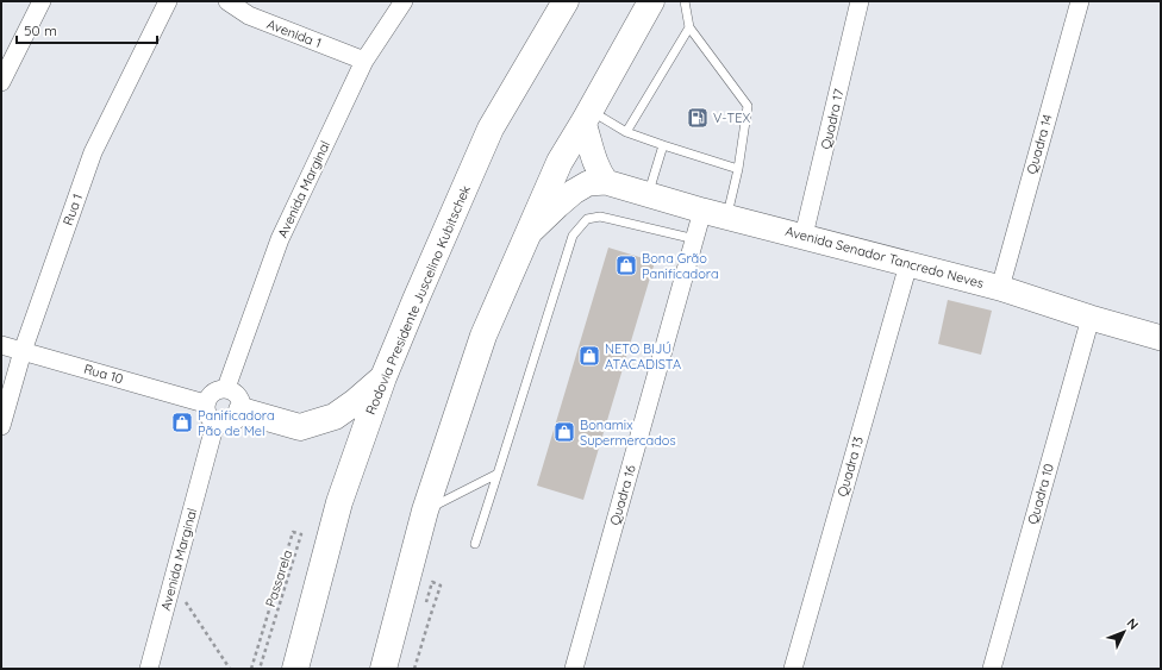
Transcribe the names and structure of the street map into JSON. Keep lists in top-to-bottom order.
{
  "streets": {
    "highway": ["Rodovia Presidente Juscelino Kubitschek"],
    "street": [
      "Avenida 1",
      "Quadra 17",
      "Quadra 14",
      "Avenida Marginal",
      "Rua 1",
      "Avenida Senador Tancredo Neves",
      "Rua 10",
      "Quadra 13",
      "Quadra 10",
      "Quadra 16"
    ],
    "path": ["Passarela"]
  },
  "crossings": [
    ["Avenida 1", "Avenida Marginal"],
    ["Quadra 17", "Avenida Senador Tancredo Neves"],
    ["Quadra 14", "Avenida Senador Tancredo Neves"],
    ["Avenida Marginal", "Rua 10"],
    ["Rua 1", "Rua 10"],
    ["Avenida Senador Tancredo Neves", "Quadra 13"],
    ["Avenida Senador Tancredo Neves", "Quadra 10"],
    ["Avenida Senador Tancredo Neves", "Quadra 16"]
  ],
  "places": {
    "fuel station": ["V-TEX"],
    "shop": [
      "Bona Grão Panificadora",
      "NETO BIJÚ ATACADISTA",
      "Panificadora Pão de Mel",
      "Bonamix Supermercados"
    ]
  },
  "scale_bar": "50 m",
  "north": "top right"
}
